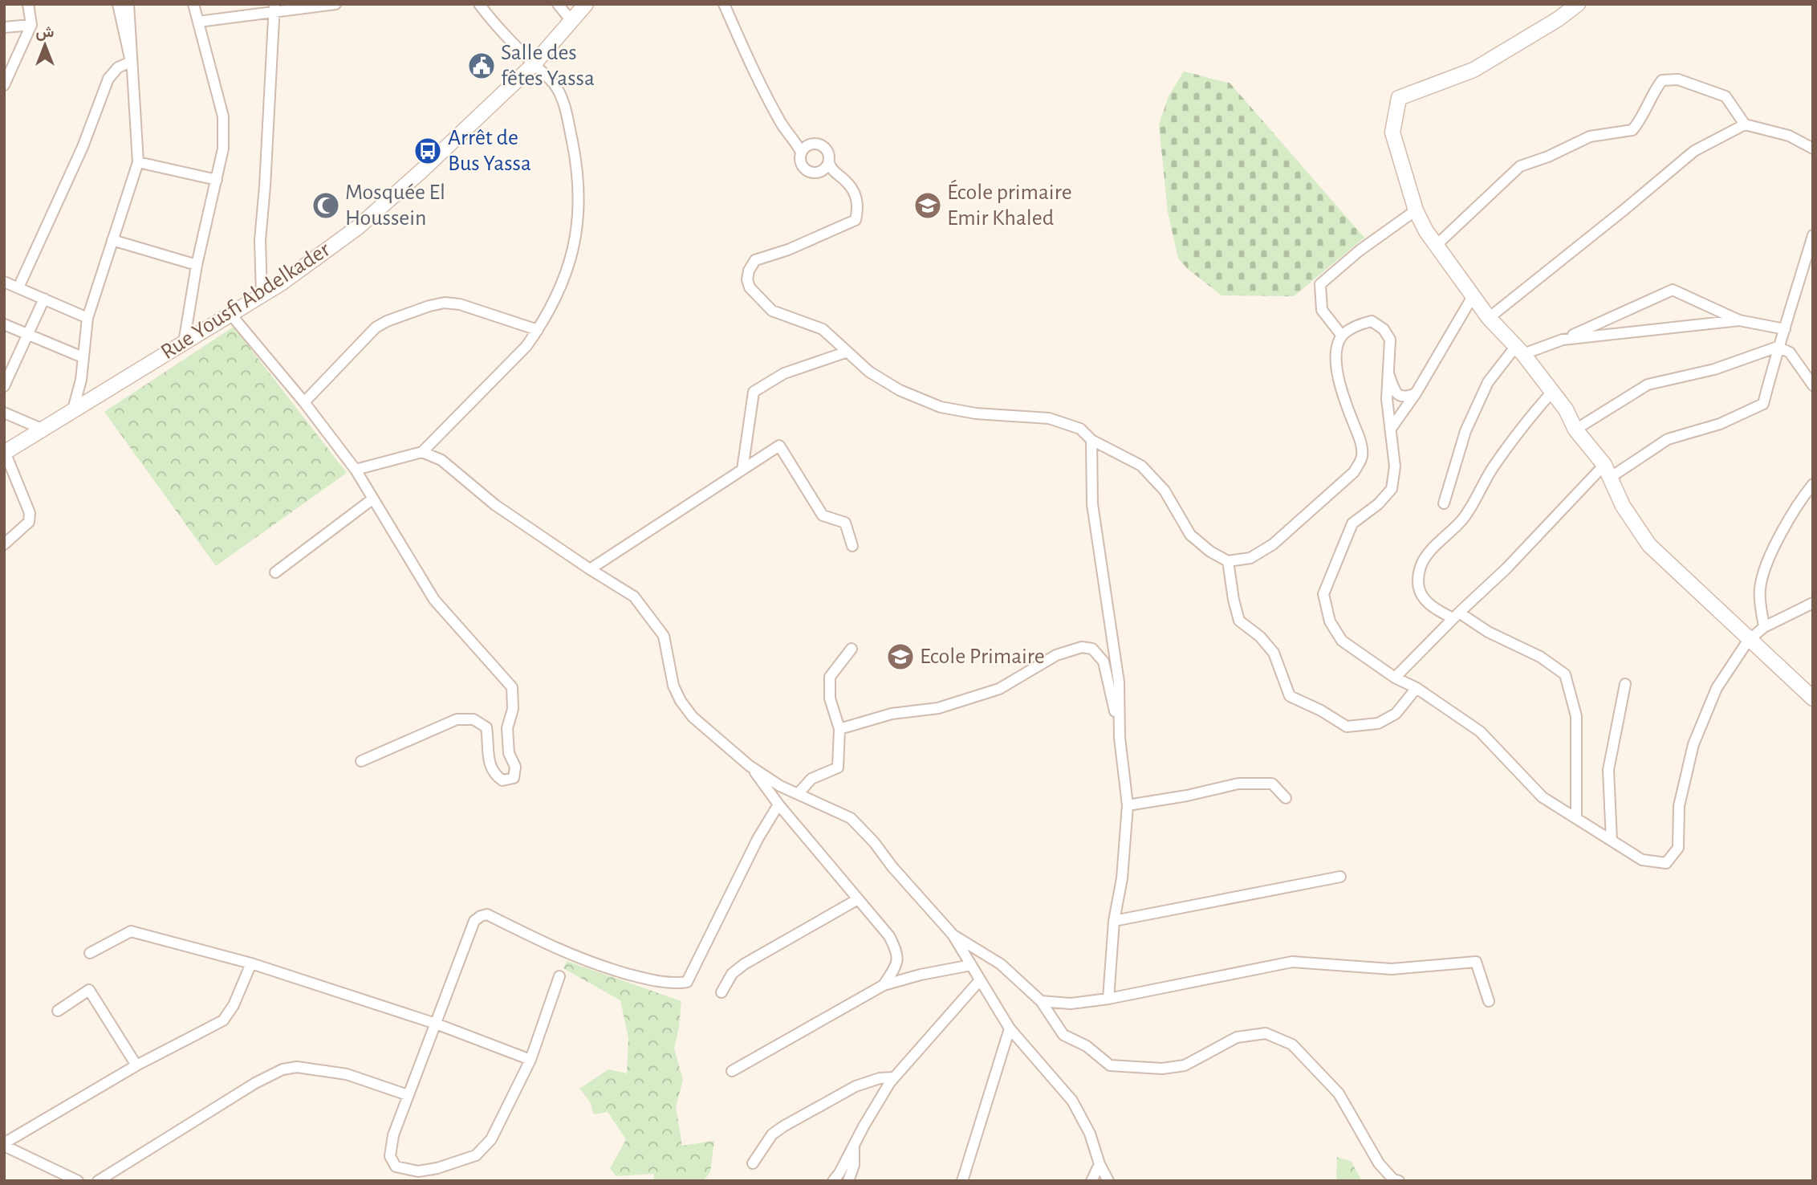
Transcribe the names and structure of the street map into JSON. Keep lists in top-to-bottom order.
{
  "streets": {
    "street": ["Rue Yousfi Abdelkader"]
  },
  "places": {
    "public building": ["Salle des fêtes Yassa"],
    "bus stop": ["Arrêt de Bus Yassa"],
    "mosque": ["Mosquée El Houssein"],
    "school or university": ["École primaire Emir Khaled", "Ecole Primaire"]
  },
  "north": "top"
}
